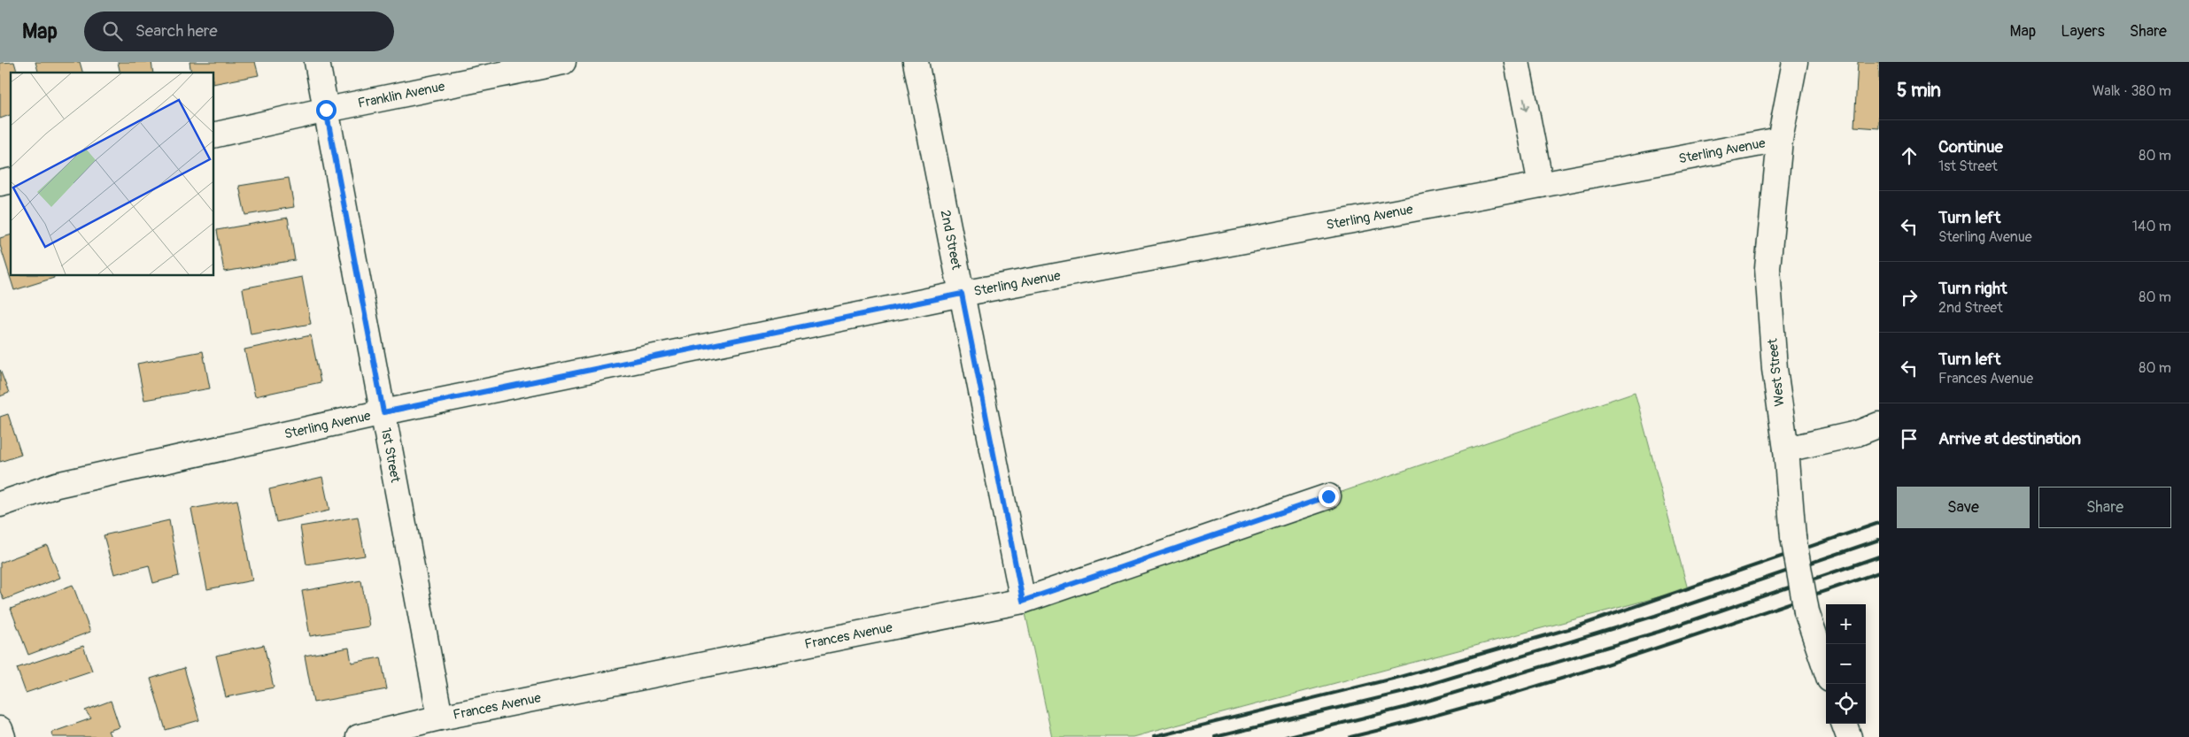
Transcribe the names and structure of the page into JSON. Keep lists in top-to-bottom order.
{
  "streets": {
    "street": [
      "Franklin Avenue",
      "Sterling Avenue",
      "2nd Street",
      "West Street",
      "1st Street",
      "Frances Avenue"
    ]
  },
  "crossings": [
    ["Franklin Avenue", "1st Street"],
    ["Sterling Avenue", "2nd Street"],
    ["Sterling Avenue", "West Street"],
    ["Sterling Avenue", "1st Street"],
    ["2nd Street", "Frances Avenue"],
    ["1st Street", "Frances Avenue"]
  ],
  "page": {
    "header": "Map",
    "search": "Search here",
    "nav": ["Map", "Layers", "Share"],
    "heading": ["5 min", "Walk · 380 m"],
    "list": [
      ["Continue", "1st Street", "80 m"],
      ["Turn left", "Sterling Avenue", "140 m"],
      ["Turn right", "2nd Street", "80 m"],
      ["Turn left", "Frances Avenue", "80 m"],
      "Arrive at destination"
    ],
    "buttons": ["Save", "Share"],
    "map_buttons": ["+", "−"]
  }
}
